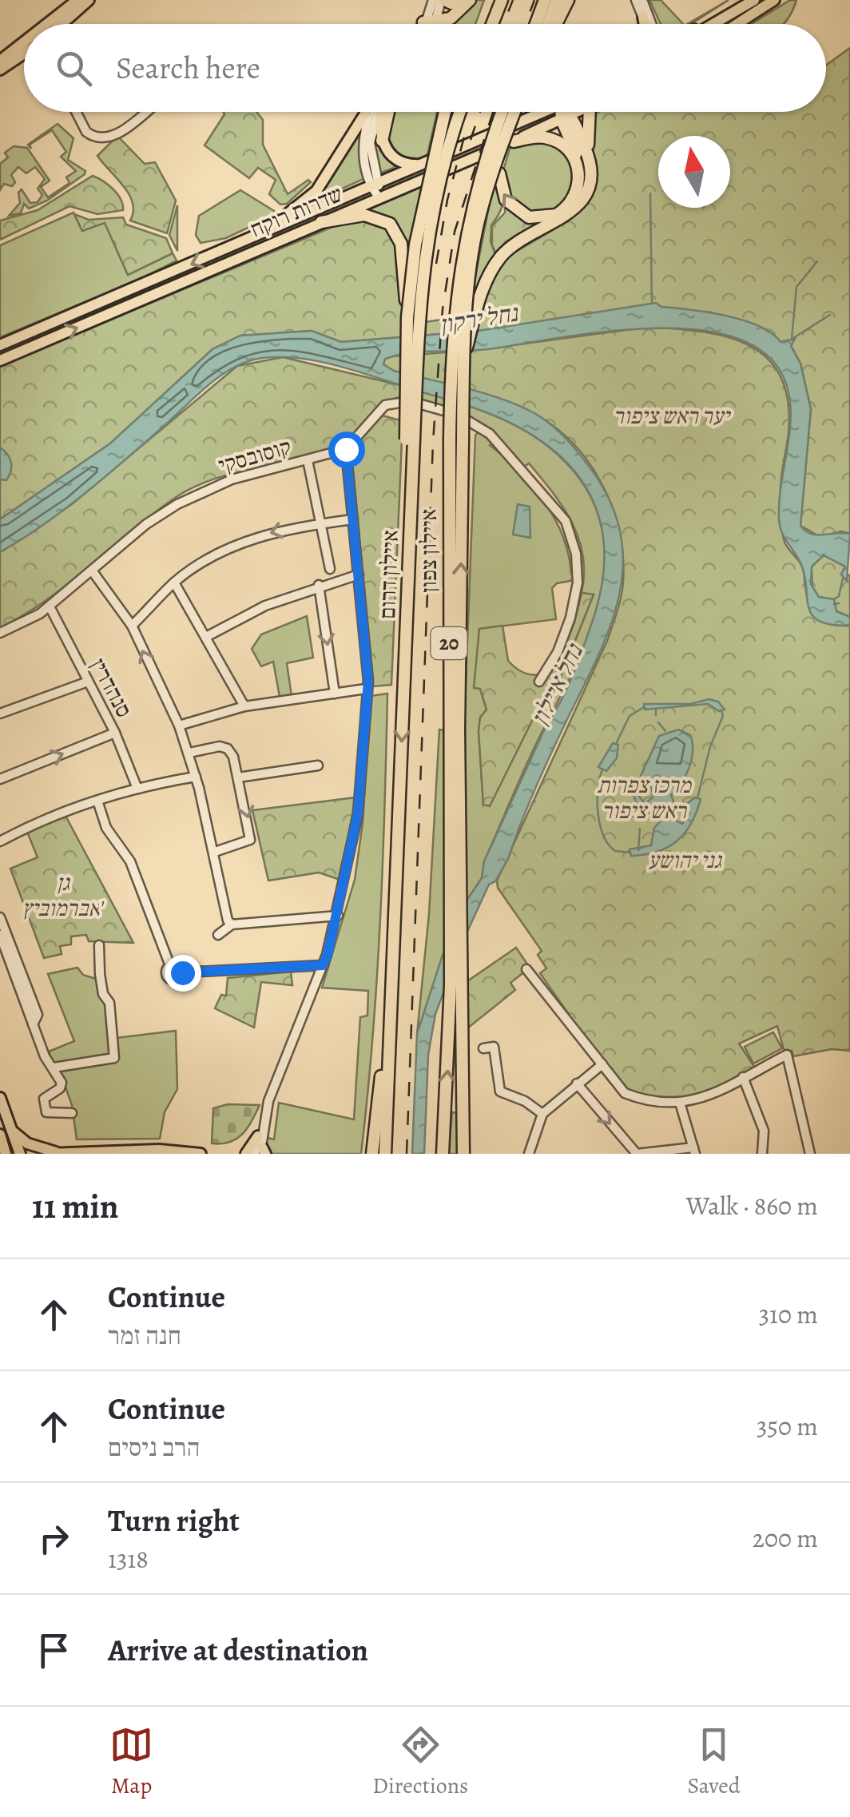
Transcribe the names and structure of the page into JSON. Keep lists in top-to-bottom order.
{
  "streets": {
    "highway": ["איילון צפון", "איילון דרום", "20"],
    "main road": ["שדרות רוקח"],
    "street": ["קוסובסקי", "סנהדרין"]
  },
  "crossings": [
    ["קוסובסקי", "סנהדרין"]
  ],
  "water": ["נחל ירקון", "נחל איילון"],
  "parks": [
    "יער ראש ציפור",
    "מרכז צפרות ראש ציפור",
    "גני יהושע",
    "גן אברמוביץ'"
  ],
  "north": "top",
  "page": {
    "search": "Search here",
    "heading": ["11 min", "Walk · 860 m"],
    "list": [
      ["Continue", "חנה זמר", "310 m"],
      ["Continue", "הרב ניסים", "350 m"],
      ["Turn right", "1318", "200 m"],
      "Arrive at destination"
    ],
    "nav": ["Map", "Directions", "Saved"]
  }
}
